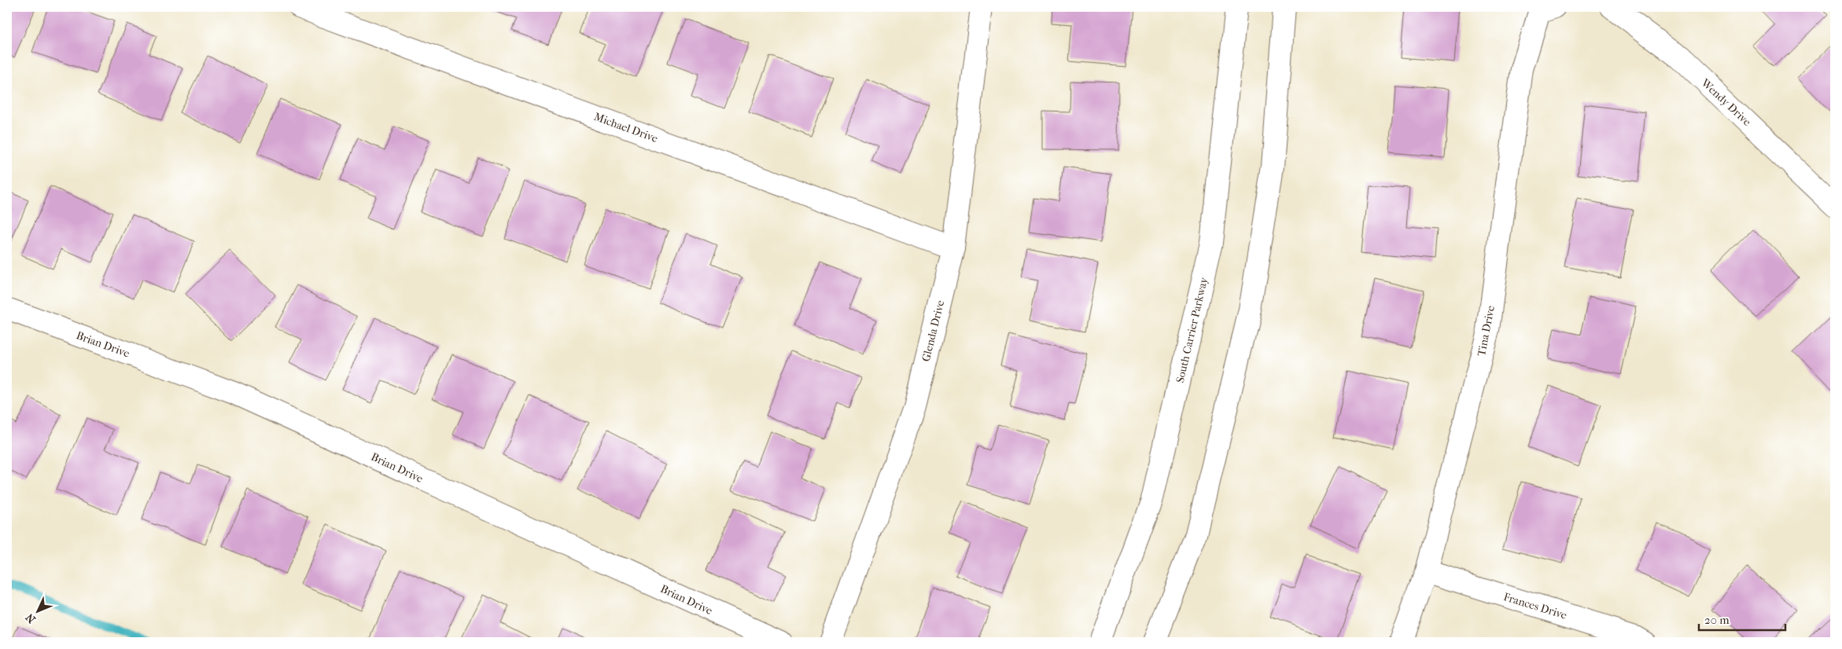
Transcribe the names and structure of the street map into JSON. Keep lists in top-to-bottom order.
{
  "streets": {
    "street": [
      "Wendy Drive",
      "Michael Drive",
      "South Carrier Parkway",
      "Glenda Drive",
      "Tina Drive",
      "Brian Drive",
      "Frances Drive"
    ]
  },
  "crossings": [
    ["Michael Drive", "Glenda Drive"],
    ["Tina Drive", "Frances Drive"]
  ],
  "scale_bar": "20 m",
  "north": "bottom left"
}
